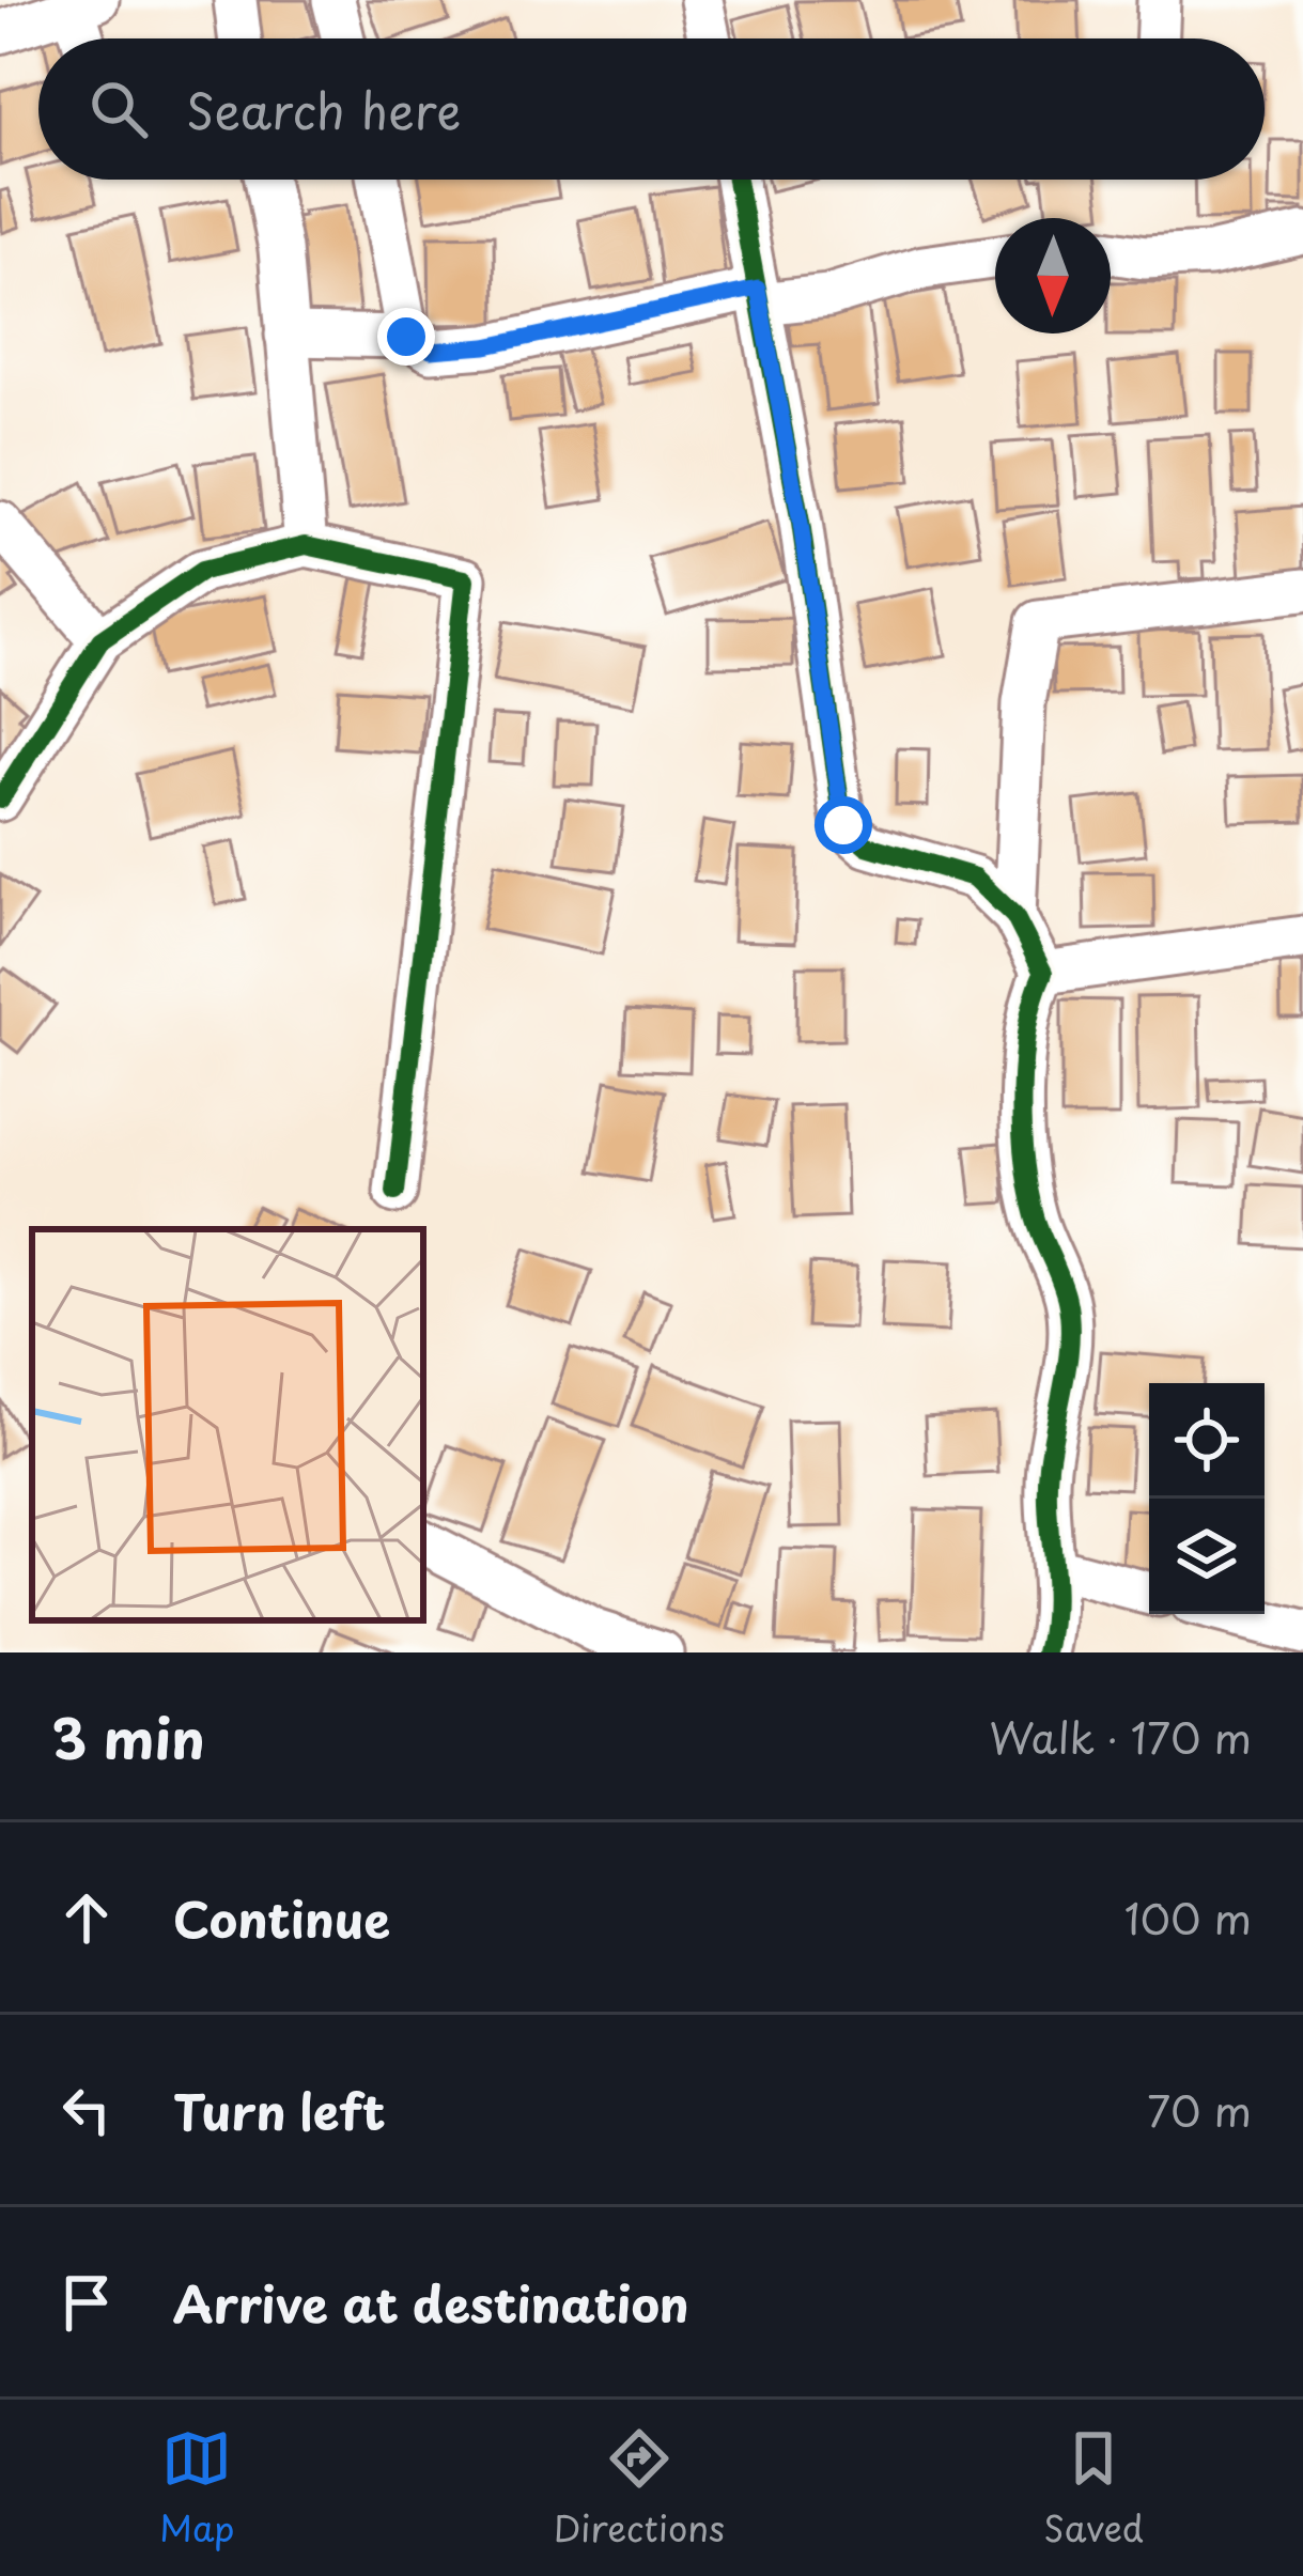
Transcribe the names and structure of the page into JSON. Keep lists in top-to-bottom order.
{
  "north": "bottom",
  "page": {
    "search": "Search here",
    "heading": ["3 min", "Walk · 170 m"],
    "list": [
      ["Continue", "100 m"],
      ["Turn left", "70 m"],
      "Arrive at destination"
    ],
    "nav": ["Map", "Directions", "Saved"]
  }
}
